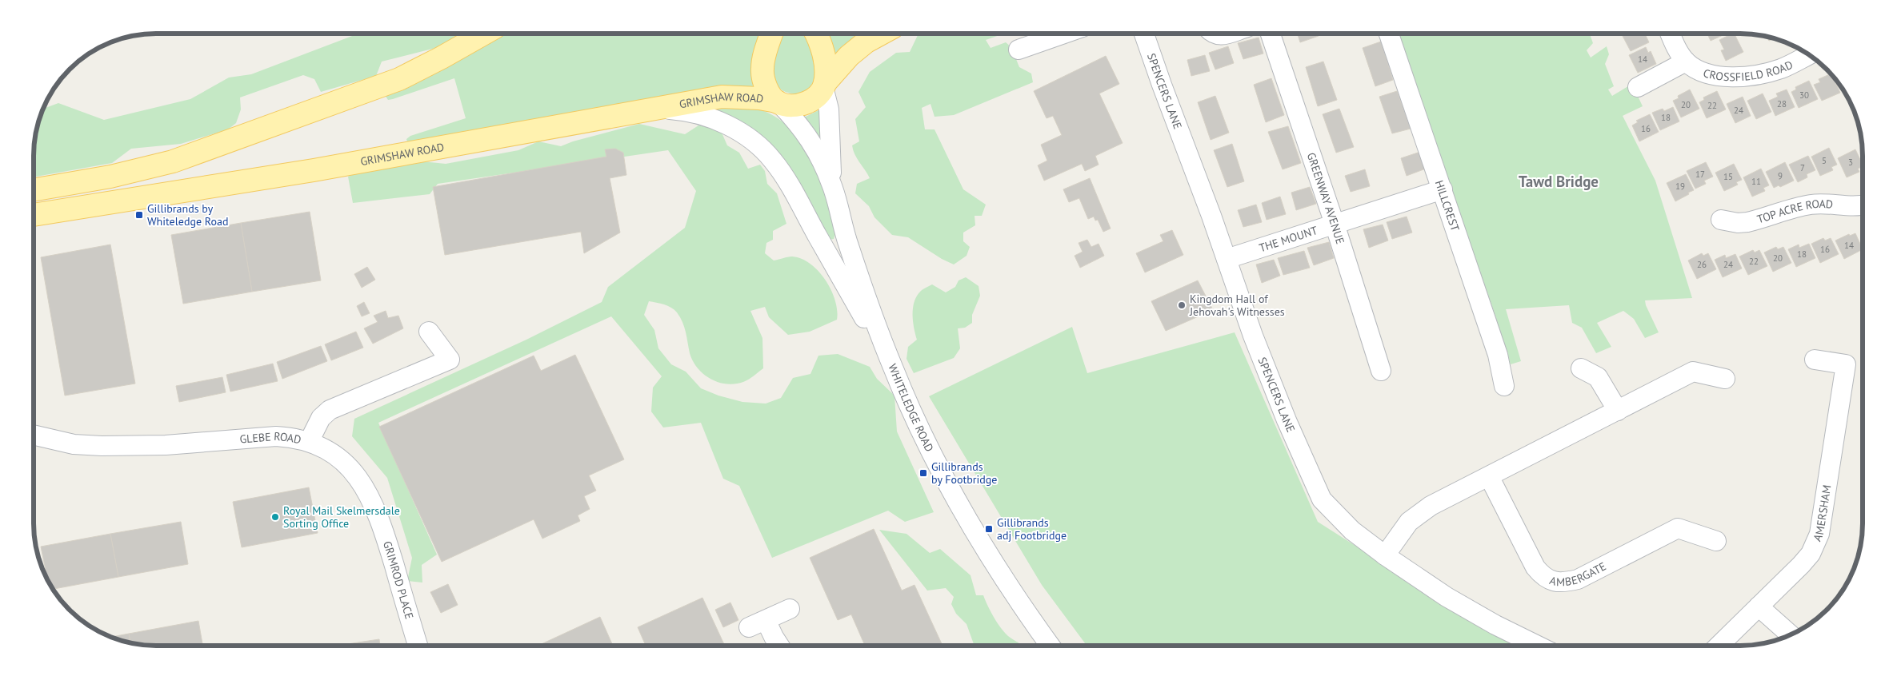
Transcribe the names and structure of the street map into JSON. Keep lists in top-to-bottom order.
{
  "streets": {
    "main road": ["GRIMSHAW ROAD"],
    "street": [
      "CROSSFIELD ROAD",
      "SPENCERS LANE",
      "GREENWAY AVENUE",
      "HILLCREST",
      "TOP ACRE ROAD",
      "THE MOUNT",
      "WHITELEDGE ROAD",
      "GLEBE ROAD",
      "AMERSHAM",
      "AMBERGATE",
      "GRIMROD PLACE"
    ]
  },
  "crossings": [
    ["SPENCERS LANE", "THE MOUNT"],
    ["GRIMSHAW ROAD", "WHITELEDGE ROAD"],
    ["GREENWAY AVENUE", "THE MOUNT"],
    ["HILLCREST", "THE MOUNT"],
    ["GLEBE ROAD", "GRIMROD PLACE"]
  ],
  "districts": ["Tawd Bridge"],
  "places": {
    "transit": ["Gillibrands by Whiteledge Road", "Gillibrands by Footbridge", "Gillibrands adj Footbridge"],
    "other": ["Kingdom Hall of Jehovah's Witnesses", "Royal Mail Skelmersdale Sorting Office"]
  },
  "house_numbers": [
    "14",
    "30",
    "28",
    "20",
    "22",
    "24",
    "18",
    "16",
    "5",
    "3",
    "7",
    "17",
    "9",
    "15",
    "11",
    "19",
    "14",
    "16",
    "18",
    "20",
    "22",
    "26",
    "24"
  ]
}
